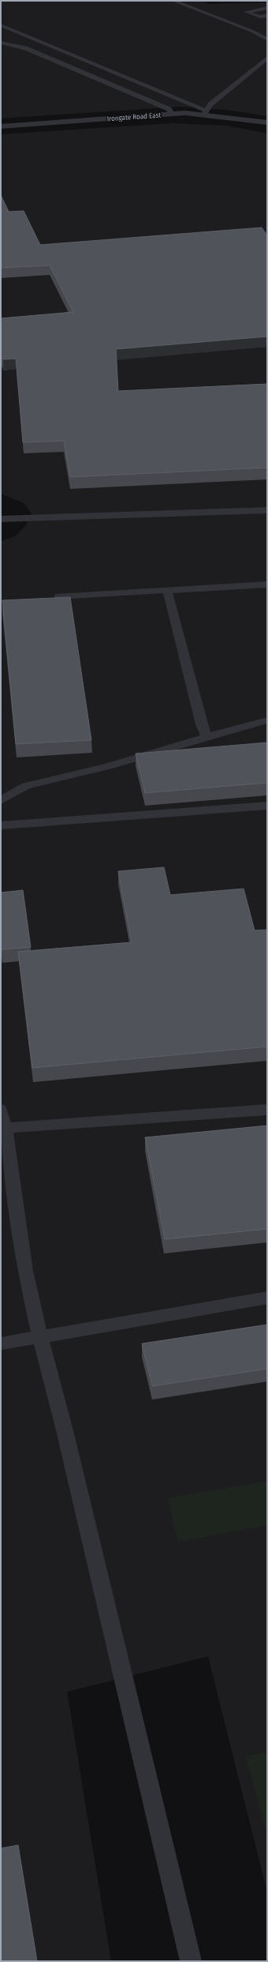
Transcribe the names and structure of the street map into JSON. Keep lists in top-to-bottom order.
{
  "streets": {
    "street": ["Irongate Road East"]
  }
}
